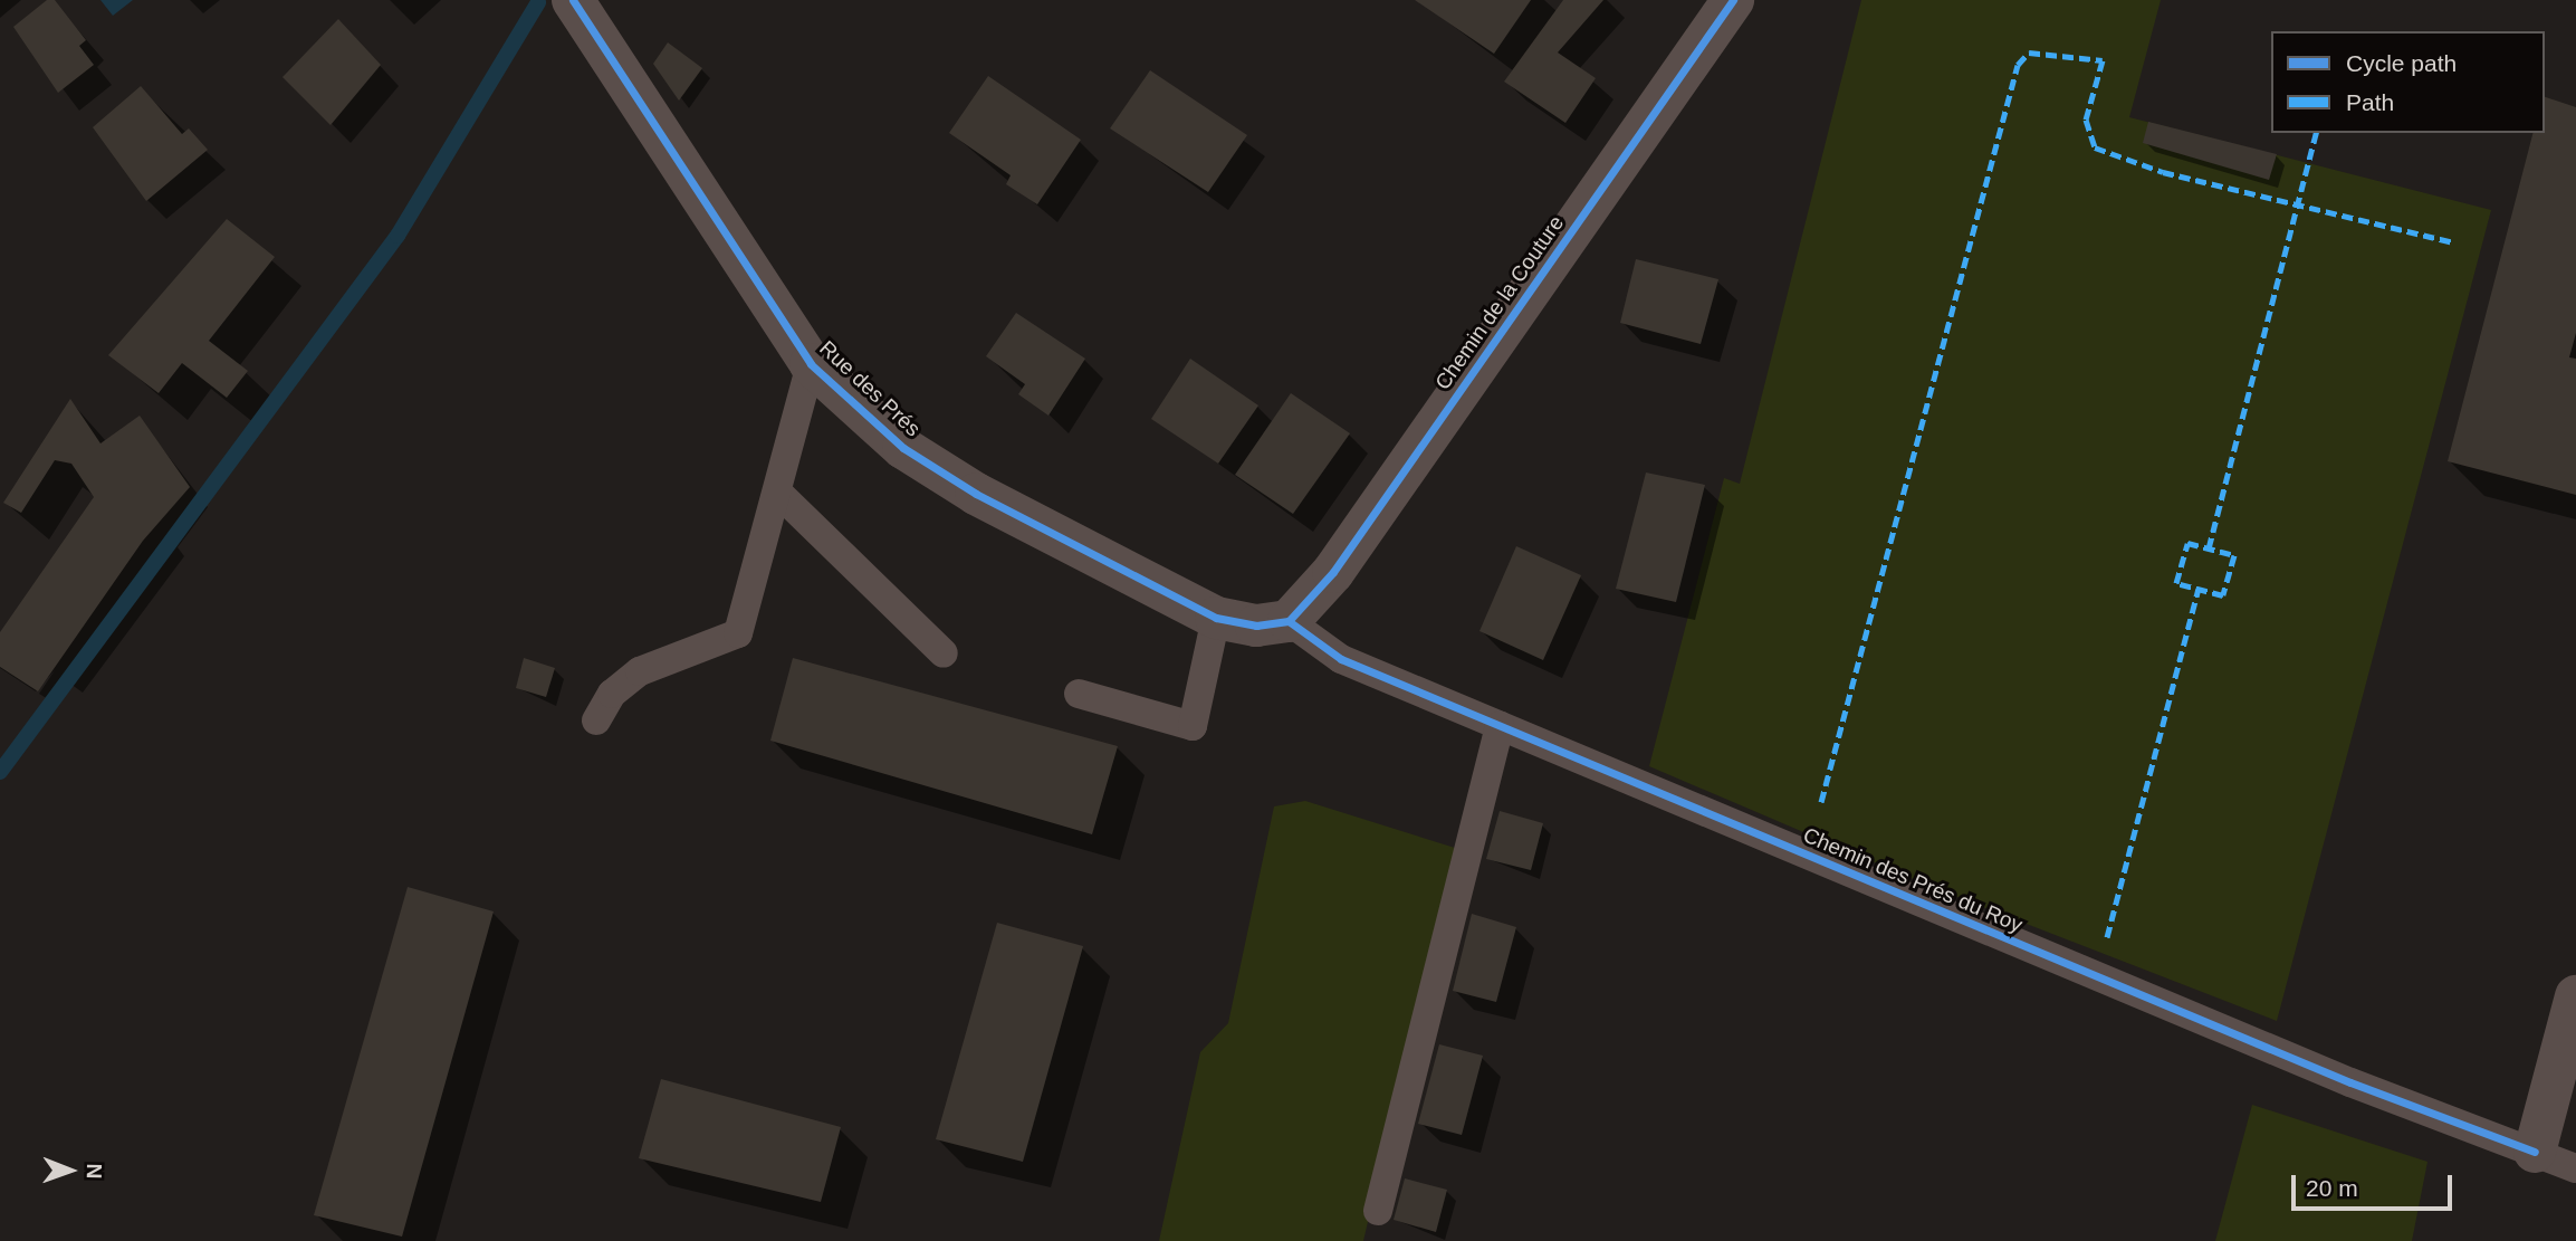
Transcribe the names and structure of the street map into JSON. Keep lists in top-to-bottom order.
{
  "streets": {
    "street": ["Chemin de la Couture", "Rue des Prés"],
    "lane": ["Chemin des Prés du Roy"]
  },
  "crossings": [
    ["Chemin de la Couture", "Rue des Prés"],
    ["Chemin de la Couture", "Chemin des Prés du Roy"],
    ["Rue des Prés", "Chemin des Prés du Roy"]
  ],
  "legend": ["Cycle path", "Path"],
  "scale_bar": "20 m",
  "north": "right"
}
